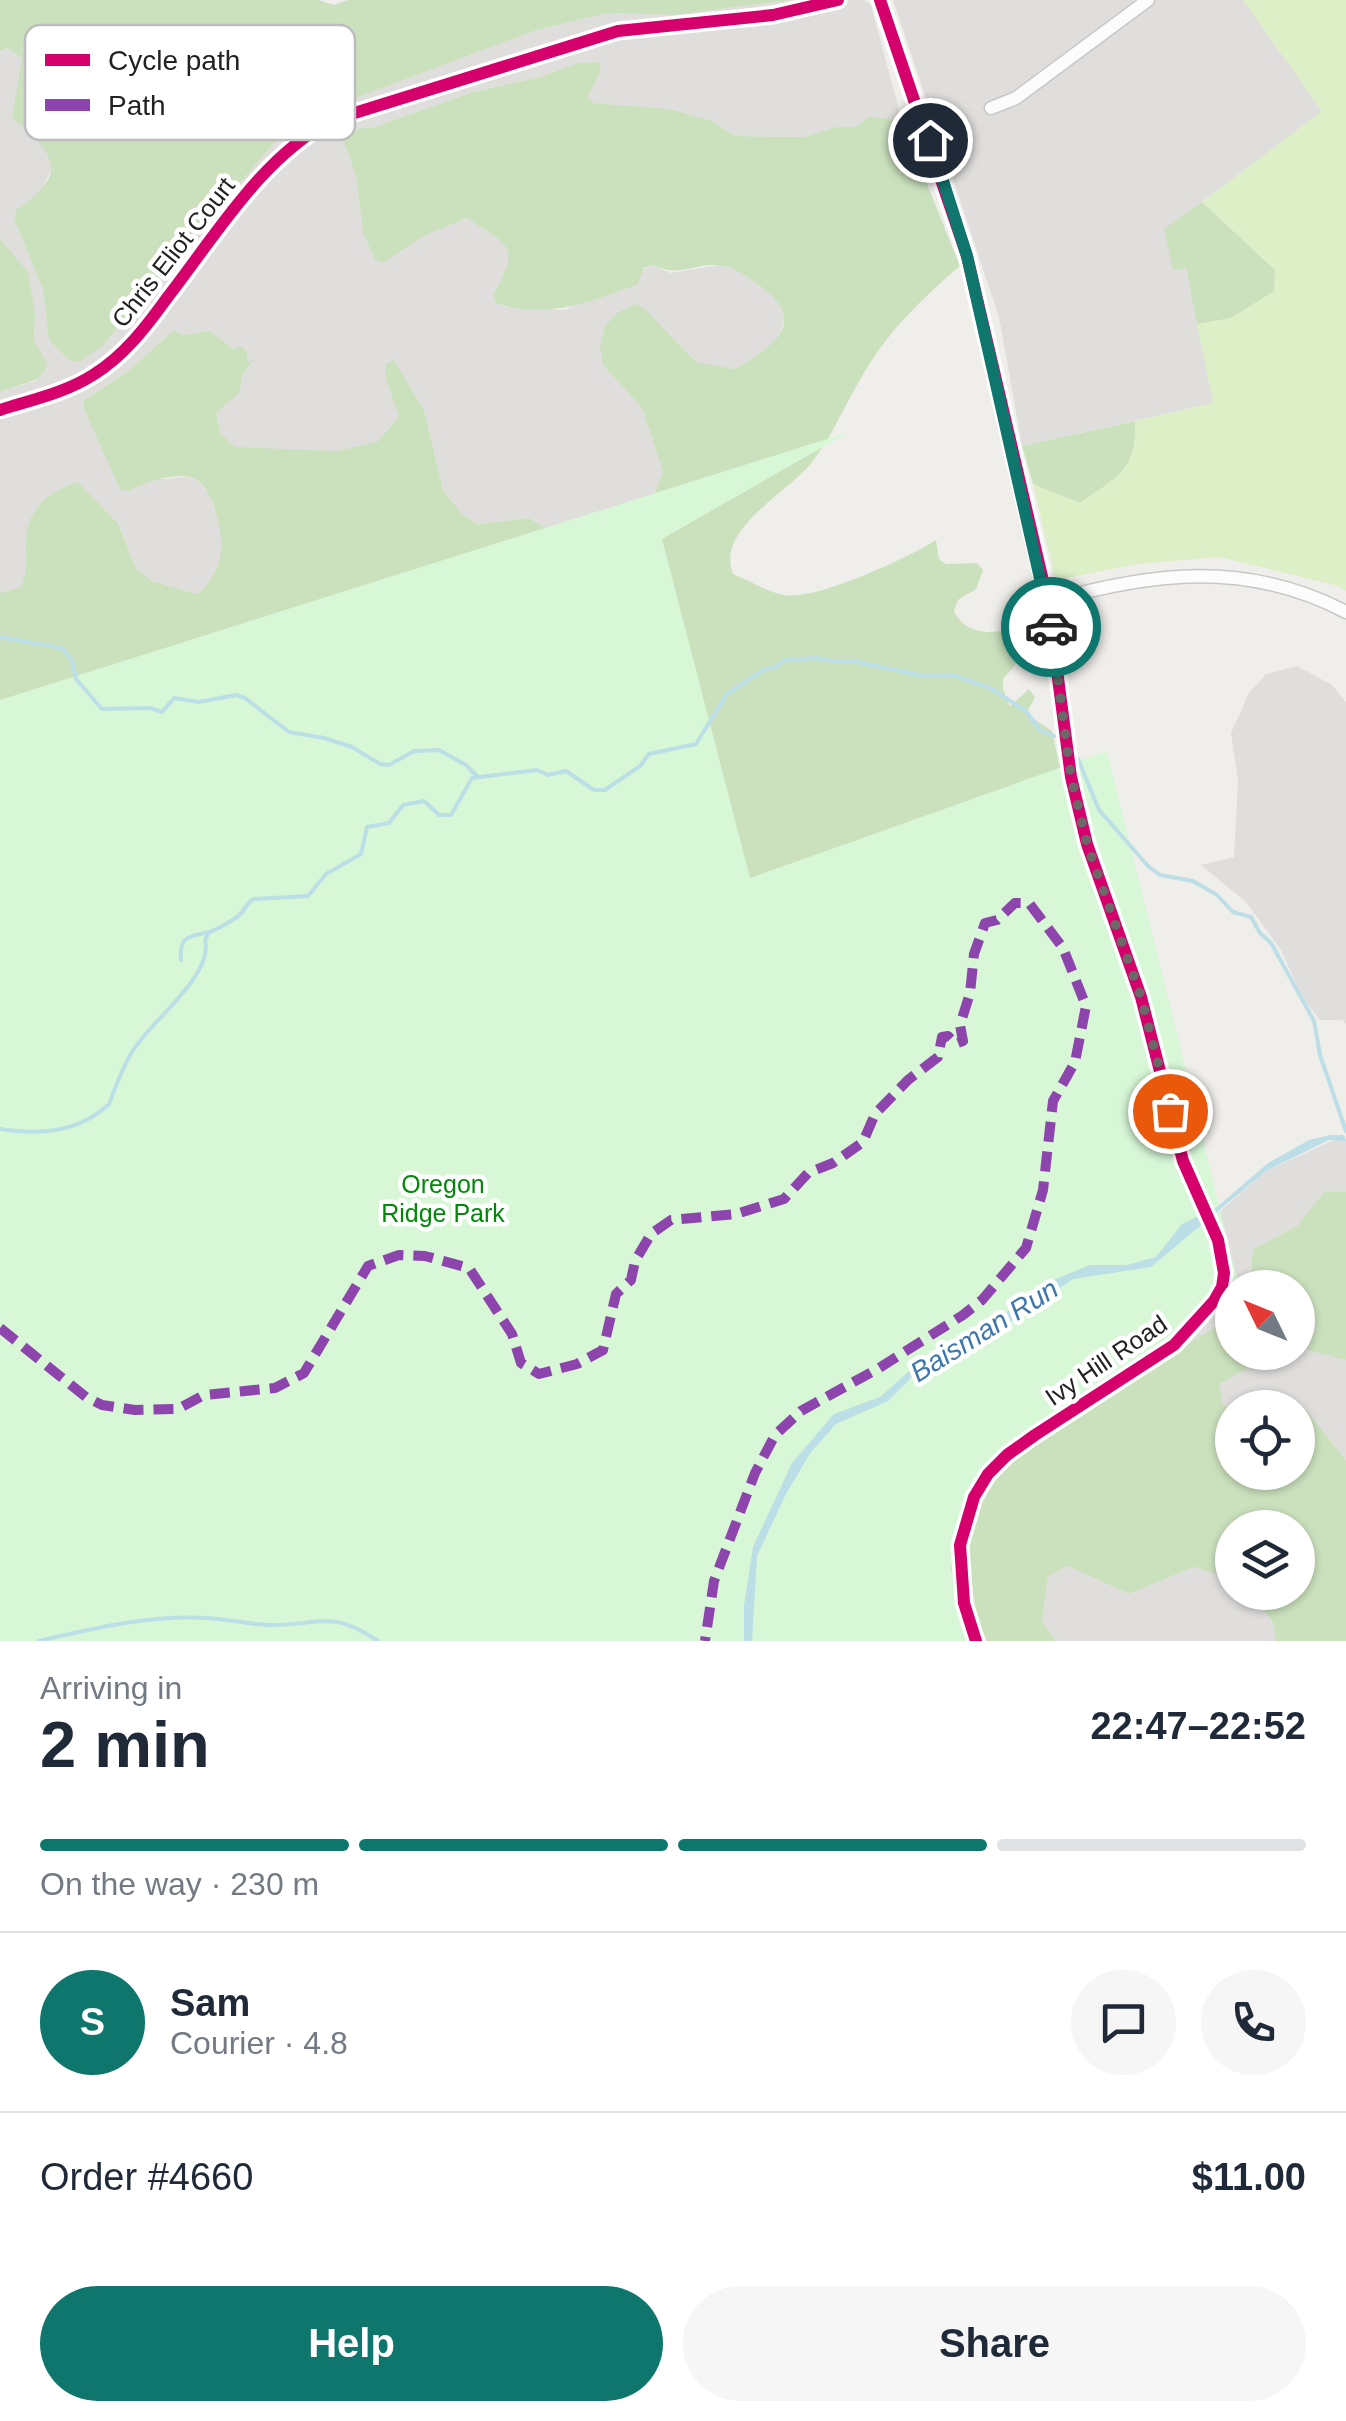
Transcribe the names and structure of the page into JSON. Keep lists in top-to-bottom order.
{
  "streets": {
    "street": ["Chris Eliot Court", "Ivy Hill Road"]
  },
  "water": ["Baisman Run"],
  "parks": ["Oregon Ridge Park"],
  "legend": ["Cycle path", "Path"],
  "north": "top left",
  "page": {
    "heading": ["2 min", "Arriving in", "22:47–22:52"],
    "panel": [
      "Sam",
      "Courier · 4.8",
      "Order #4660",
      "$11.00"
    ],
    "bar": "On the way · 230 m",
    "round": "S",
    "buttons": ["Help", "Share"]
  }
}
